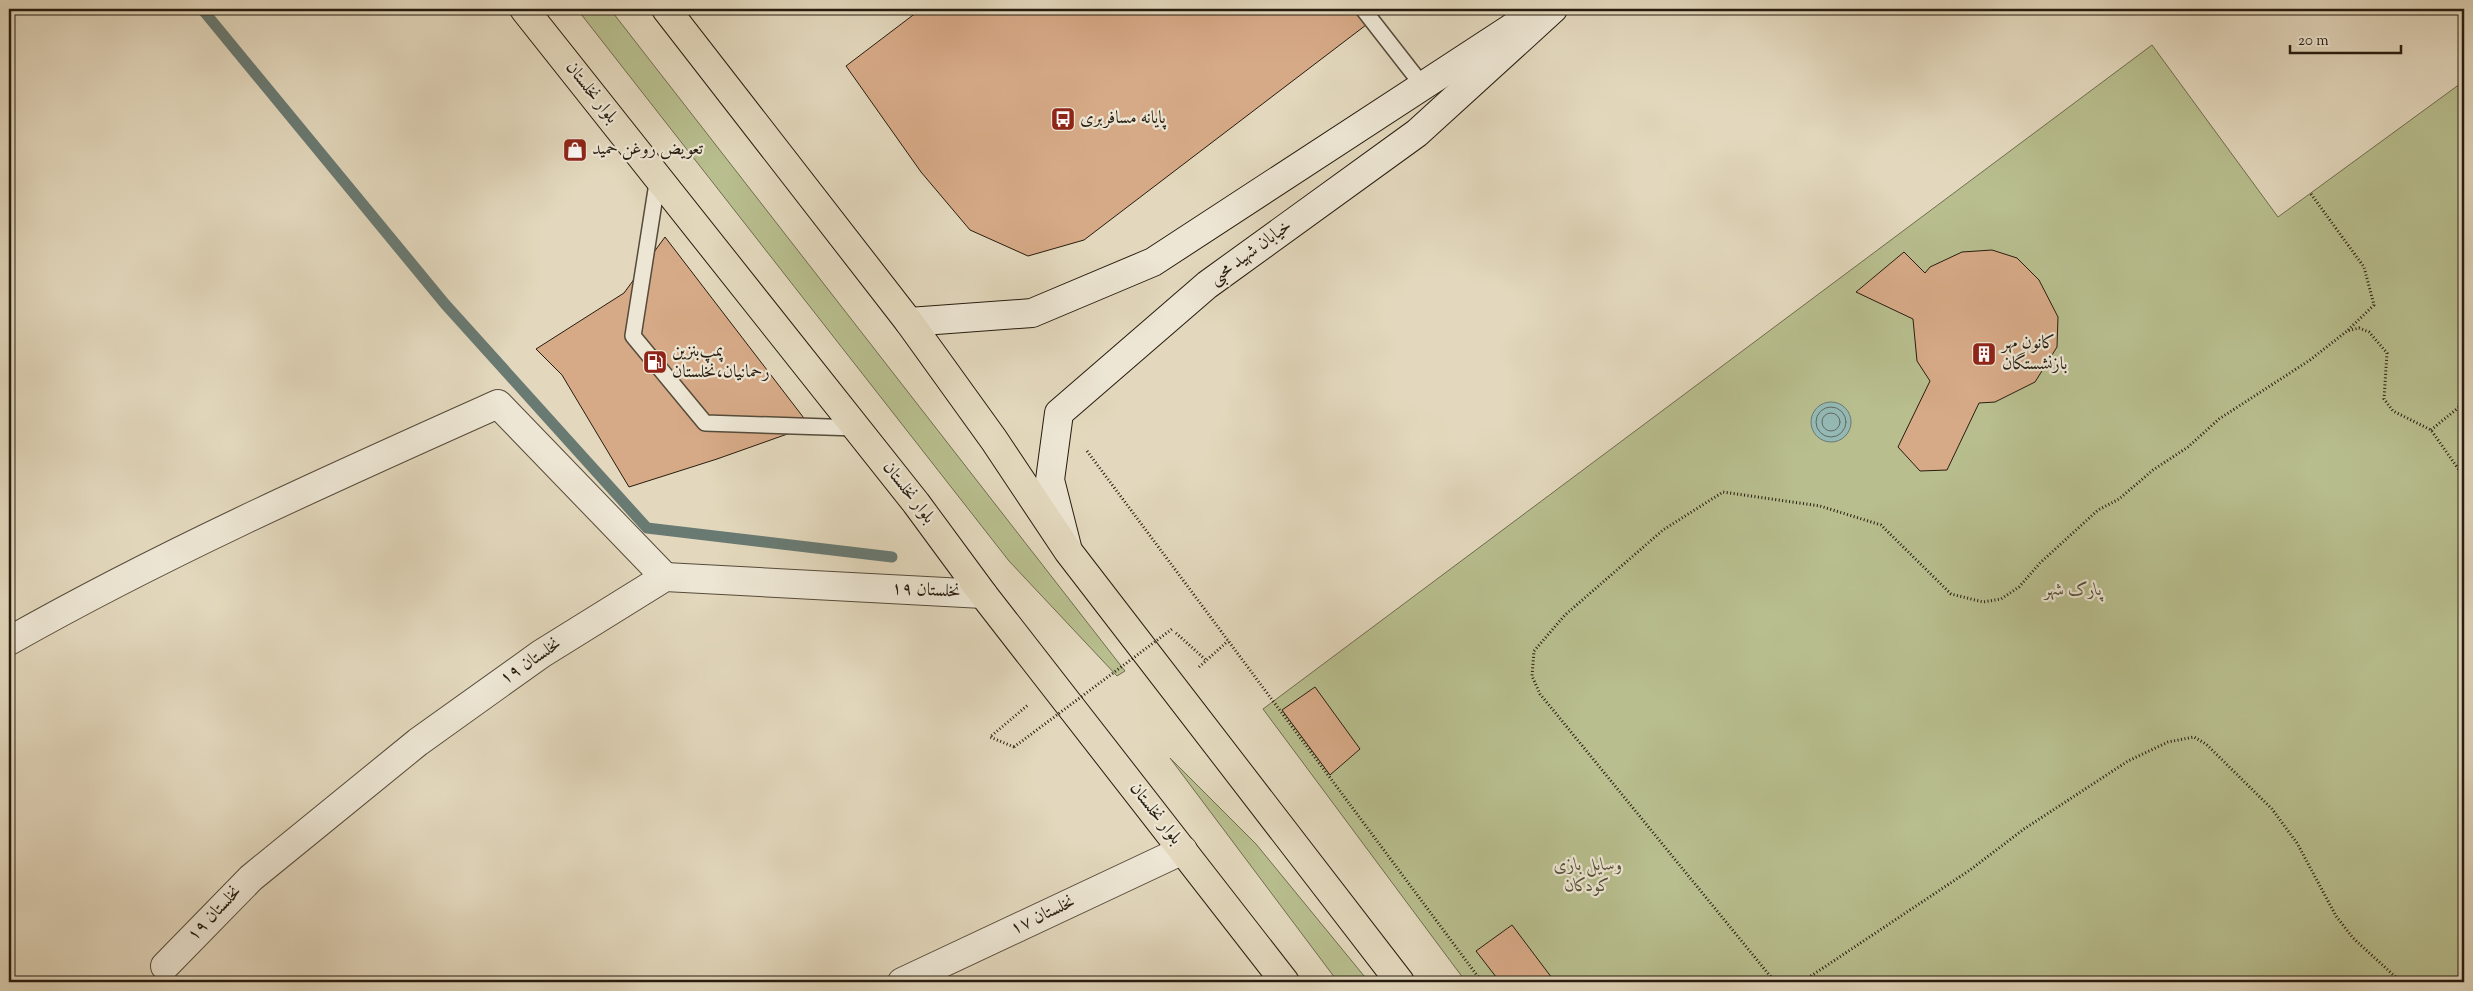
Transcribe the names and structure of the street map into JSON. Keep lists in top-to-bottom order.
{
  "streets": {
    "main road": ["بلوار نخلستان"],
    "street": ["خیابان شهید محبی", "نخلستان ۱۹", "نخلستان ۱۷"]
  },
  "crossings": [
    ["بلوار نخلستان", "نخلستان ۱۹"],
    ["بلوار نخلستان", "نخلستان ۱۷"]
  ],
  "parks": ["پارک شهر", "وسایل بازی کودکان"],
  "places": {
    "bus stop": ["پایانه مسافربری"],
    "shop": ["تعویض روغن حمید"],
    "building": ["کانون مهر بازنشستگان"],
    "fuel station": ["پمپ‌بنزین رحمانیان،نخلستان"]
  },
  "scale_bar": "20 m"
}
